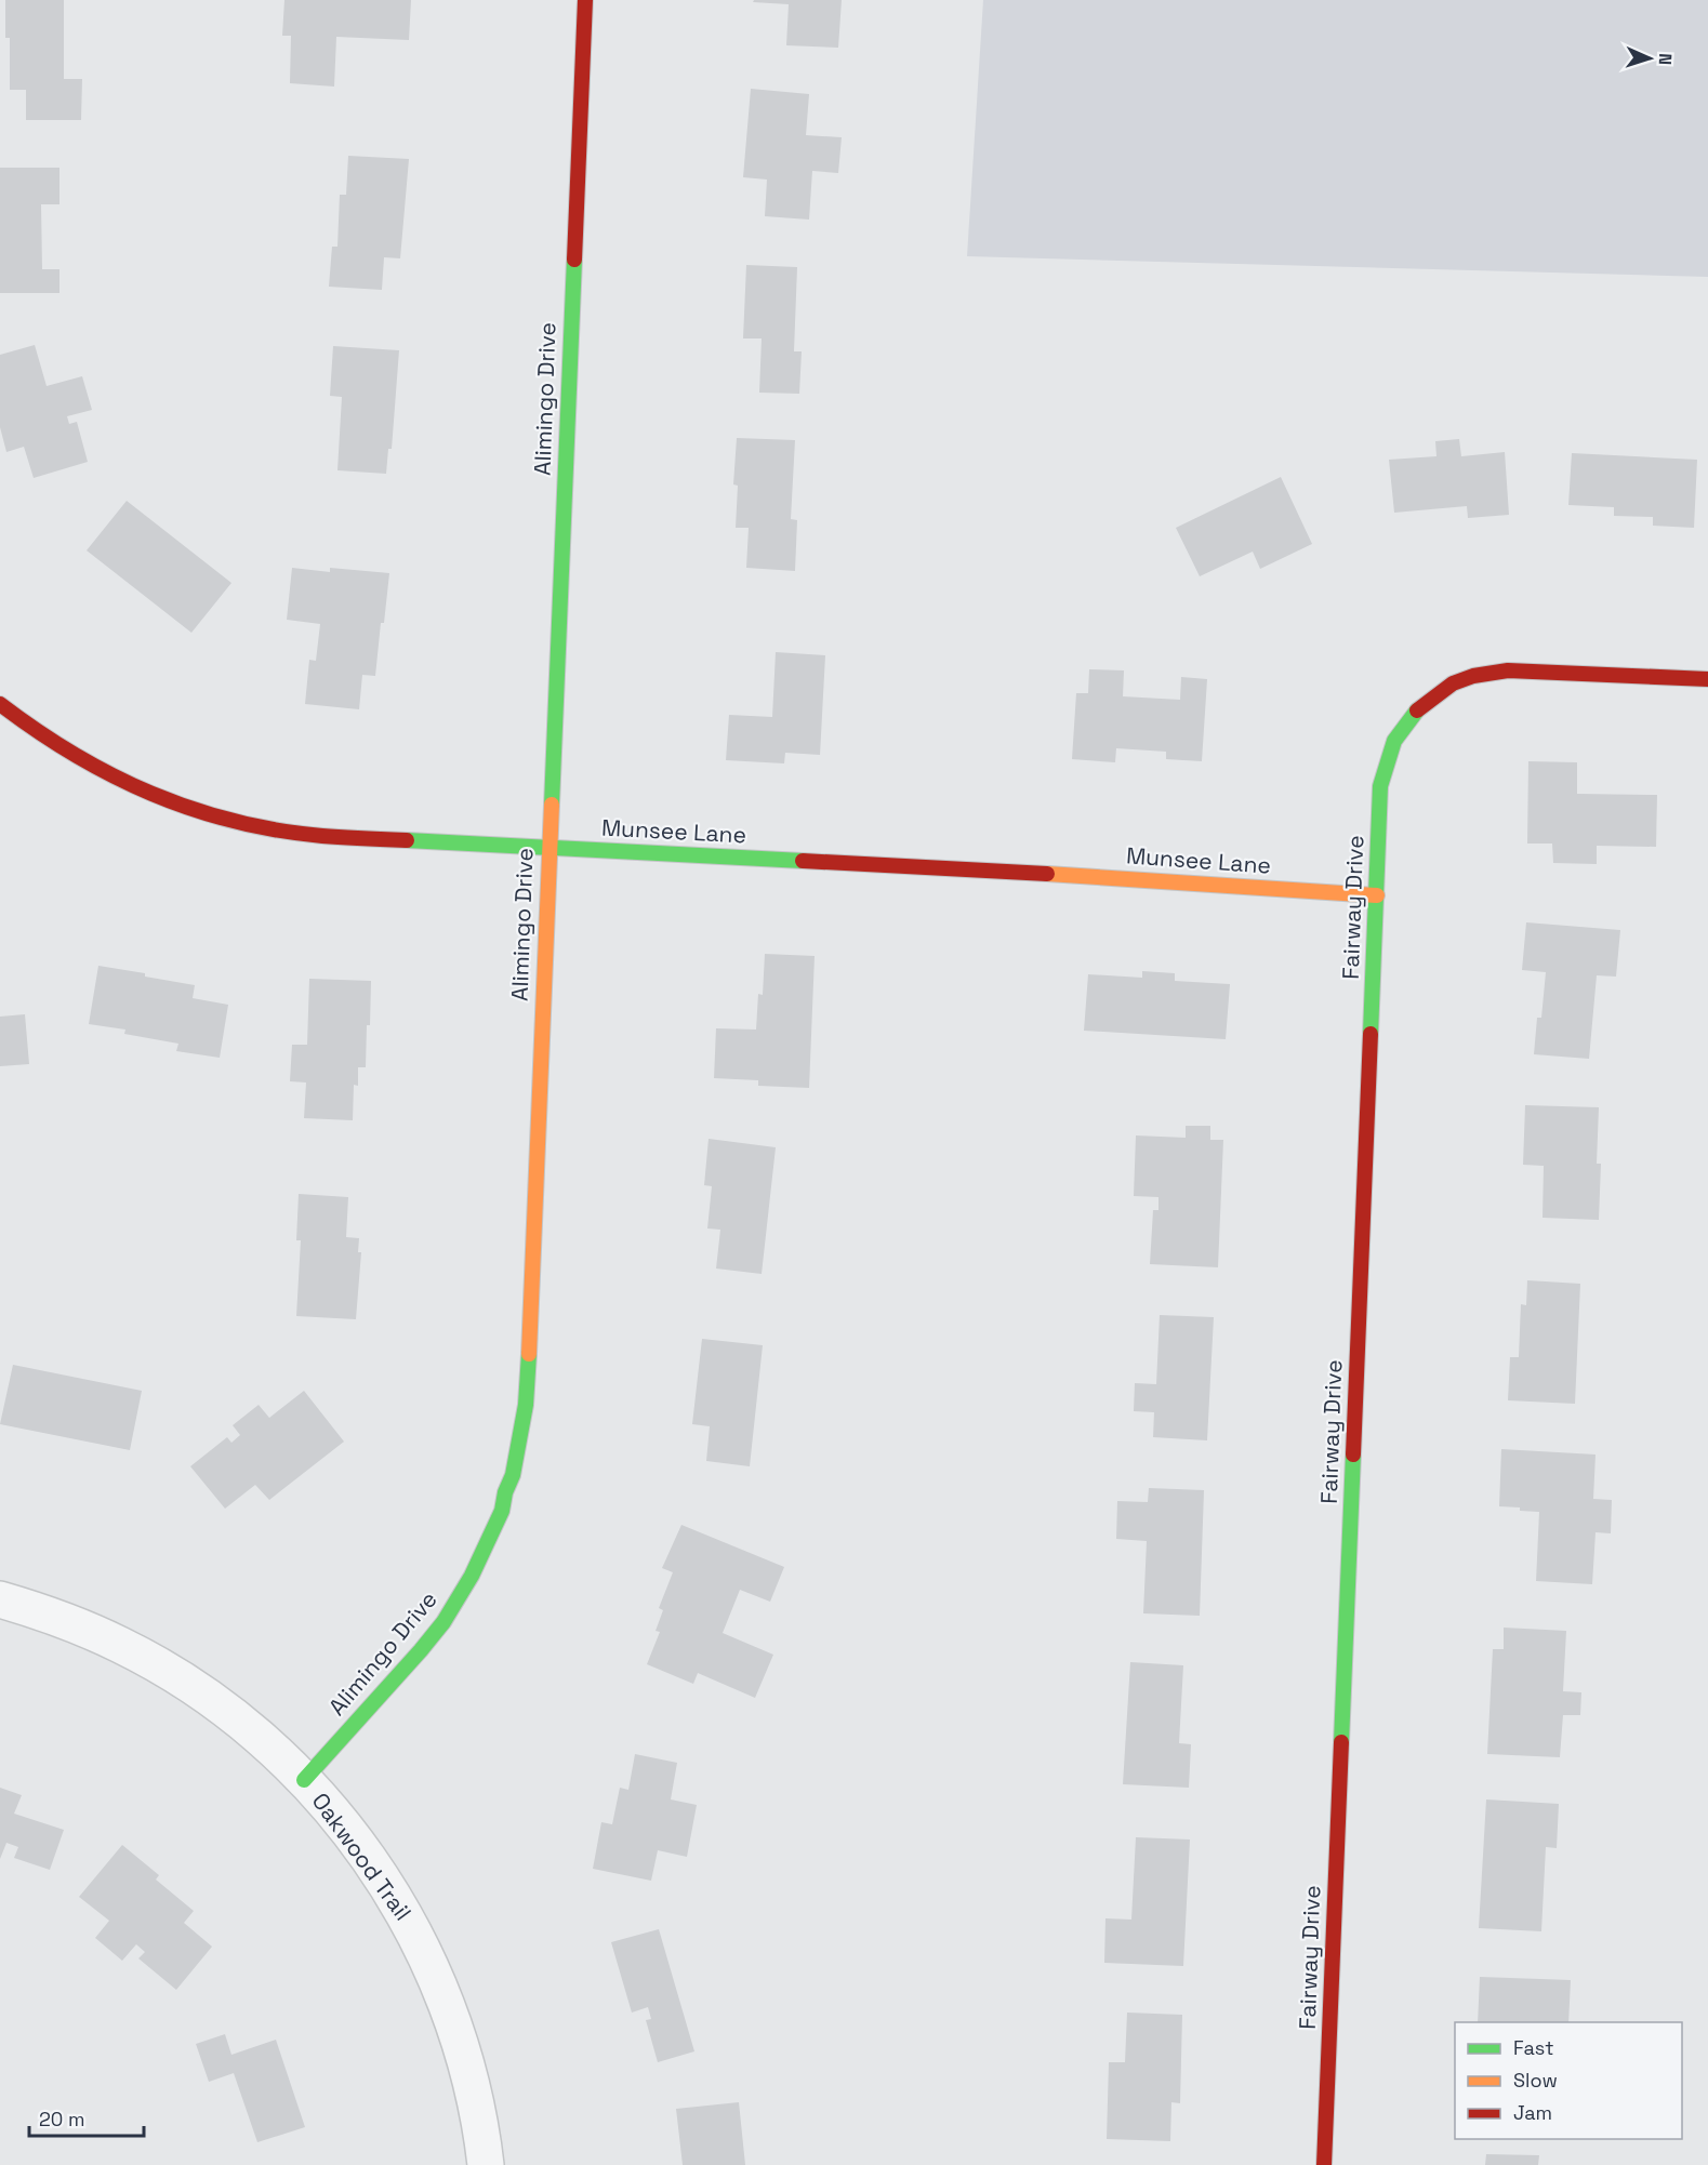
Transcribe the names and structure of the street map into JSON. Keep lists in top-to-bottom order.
{
  "streets": {
    "street": [
      "Alimingo Drive",
      "Munsee Lane",
      "Fairway Drive",
      "Oakwood Trail"
    ]
  },
  "crossings": [
    ["Alimingo Drive", "Munsee Lane"],
    ["Alimingo Drive", "Oakwood Trail"],
    ["Munsee Lane", "Fairway Drive"]
  ],
  "legend": ["Fast", "Slow", "Jam"],
  "scale_bar": "20 m",
  "north": "right"
}
